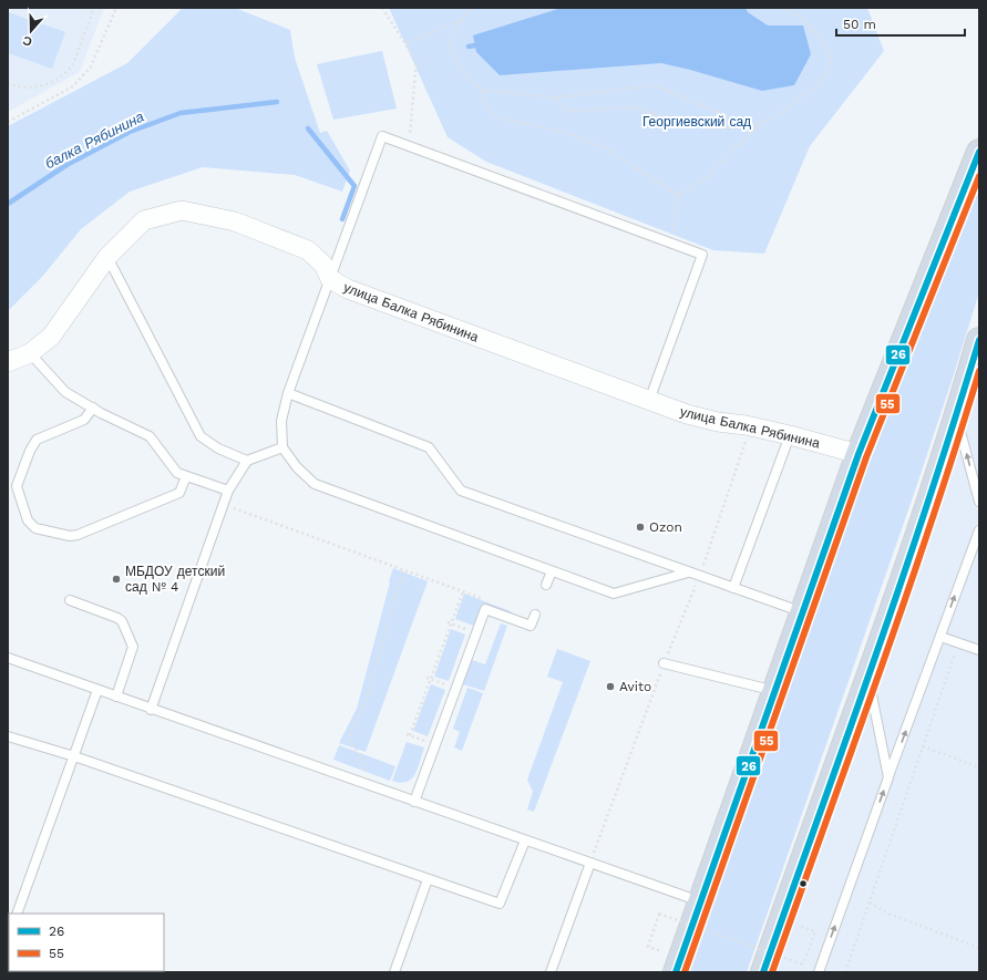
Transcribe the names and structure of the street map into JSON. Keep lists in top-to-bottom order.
{
  "streets": {
    "street": ["улица Балка Рябинина"]
  },
  "water": ["балка Рябинина"],
  "parks": ["Георгиевский сад"],
  "places": ["Ozon", "МБДОУ детский сад № 4", "Avito"],
  "lines": ["transit line 26", "transit line 55"],
  "legend": ["26", "55"],
  "scale_bar": "50 m",
  "north": "bottom"
}
